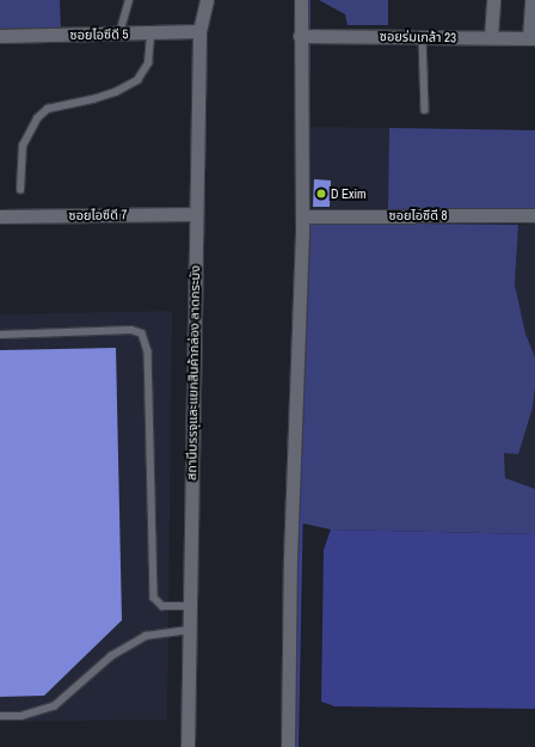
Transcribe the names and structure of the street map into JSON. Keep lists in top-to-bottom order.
{
  "streets": {
    "street": [
      "ซอยไอซีดี 5",
      "ซอยร่มเกล้า 23",
      "ซอยไอซีดี 7",
      "ซอยไอซีดี 8",
      "สถานีบรรจุและแยกสินค้ากล่อง ลาดกระบัง"
    ]
  },
  "crossings": [
    ["ซอยไอซีดี 5", "สถานีบรรจุและแยกสินค้ากล่อง ลาดกระบัง"],
    ["ซอยไอซีดี 7", "สถานีบรรจุและแยกสินค้ากล่อง ลาดกระบัง"]
  ],
  "places": ["D Exim"]
}
